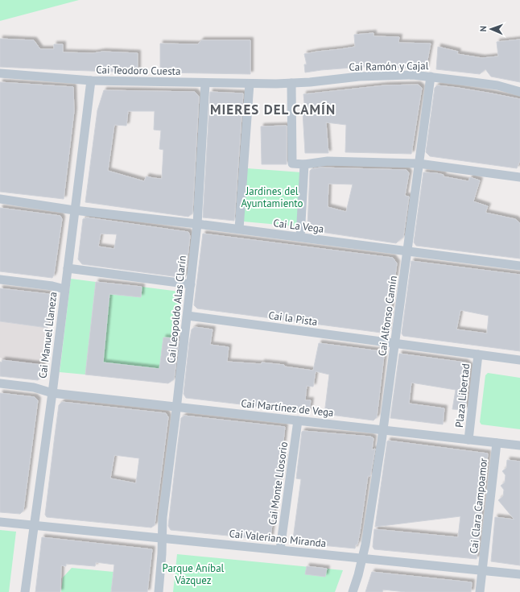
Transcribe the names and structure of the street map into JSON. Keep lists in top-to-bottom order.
{
  "streets": {
    "street": [
      "Cai Ramón y Cajal",
      "Cai Teodoro Cuesta",
      "Cai La Vega",
      "Cai Leopoldo Alas Clarín",
      "Cai Alfonso Camín",
      "Cai la Pista",
      "Cai Manuel Llaneza",
      "Plaza Libertad",
      "Cai Martínez de Vega",
      "Cai Monte Llosorio",
      "Cai Clara Campoamor",
      "Cai Valeriano Miranda"
    ]
  },
  "crossings": [
    ["Cai Ramón y Cajal", "Cai Teodoro Cuesta"],
    ["Cai Ramón y Cajal", "Cai Alfonso Camín"],
    ["Cai Teodoro Cuesta", "Cai Leopoldo Alas Clarín"],
    ["Cai Teodoro Cuesta", "Cai Manuel Llaneza"],
    ["Cai La Vega", "Cai Leopoldo Alas Clarín"],
    ["Cai La Vega", "Cai Alfonso Camín"],
    ["Cai La Vega", "Cai Manuel Llaneza"],
    ["Cai Leopoldo Alas Clarín", "Cai la Pista"],
    ["Cai Leopoldo Alas Clarín", "Cai Martínez de Vega"],
    ["Cai Leopoldo Alas Clarín", "Cai Valeriano Miranda"],
    ["Cai Alfonso Camín", "Cai la Pista"],
    ["Cai Alfonso Camín", "Cai Martínez de Vega"],
    ["Cai Alfonso Camín", "Cai Valeriano Miranda"],
    ["Cai la Pista", "Plaza Libertad"],
    ["Cai Manuel Llaneza", "Cai Martínez de Vega"],
    ["Cai Manuel Llaneza", "Cai Valeriano Miranda"],
    ["Plaza Libertad", "Cai Martínez de Vega"],
    ["Cai Martínez de Vega", "Cai Monte Llosorio"],
    ["Cai Martínez de Vega", "Cai Clara Campoamor"],
    ["Cai Monte Llosorio", "Cai Valeriano Miranda"],
    ["Cai Clara Campoamor", "Cai Valeriano Miranda"]
  ],
  "districts": ["MIERES DEL CAMÍN"],
  "parks": ["Jardines del Ayuntamiento", "Parque Aníbal Vázquez"],
  "north": "left"
}
